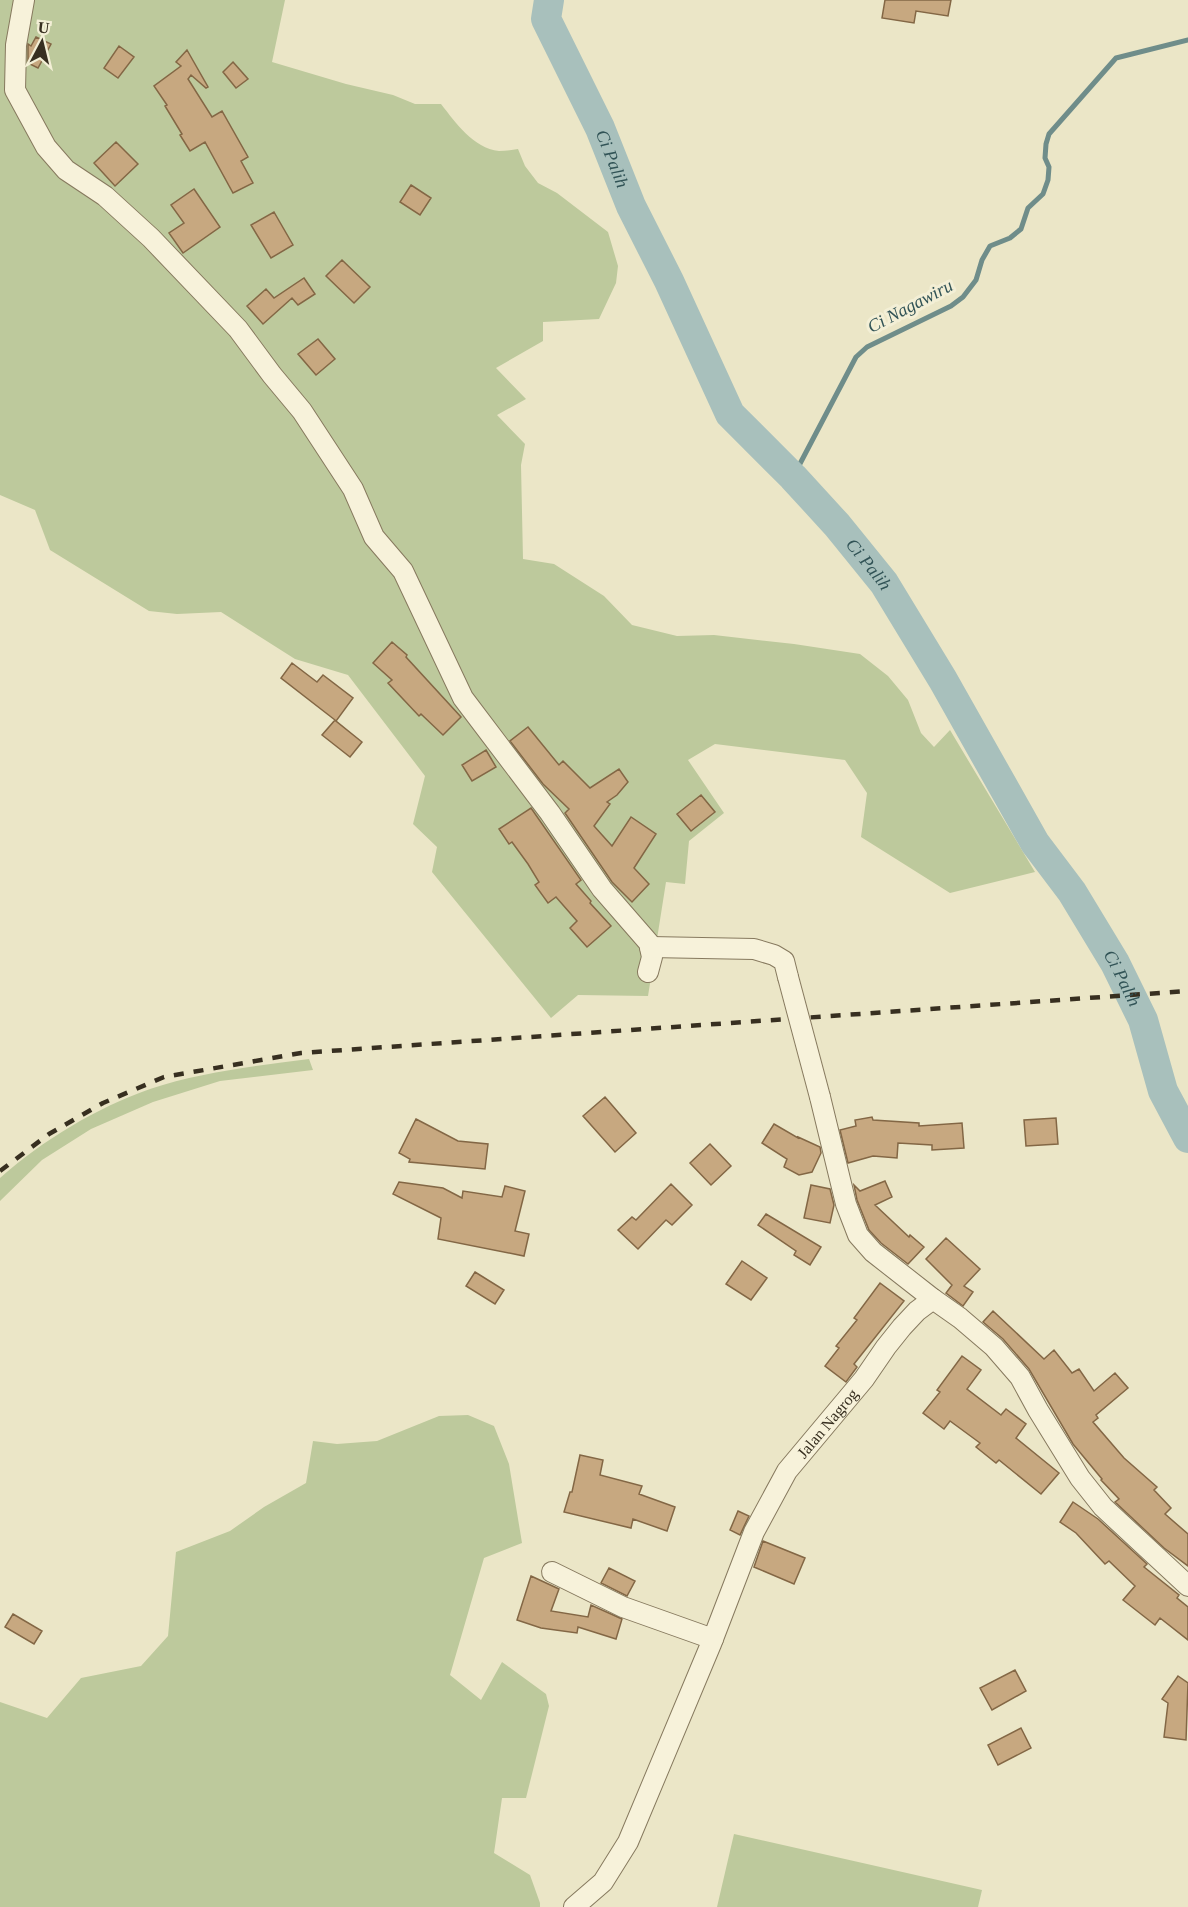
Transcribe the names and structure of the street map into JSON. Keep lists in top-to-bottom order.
{
  "streets": {
    "street": ["Jalan Nagrog"]
  },
  "water": ["Ci Palih", "Ci Nagawiru"],
  "north": "top"
}
